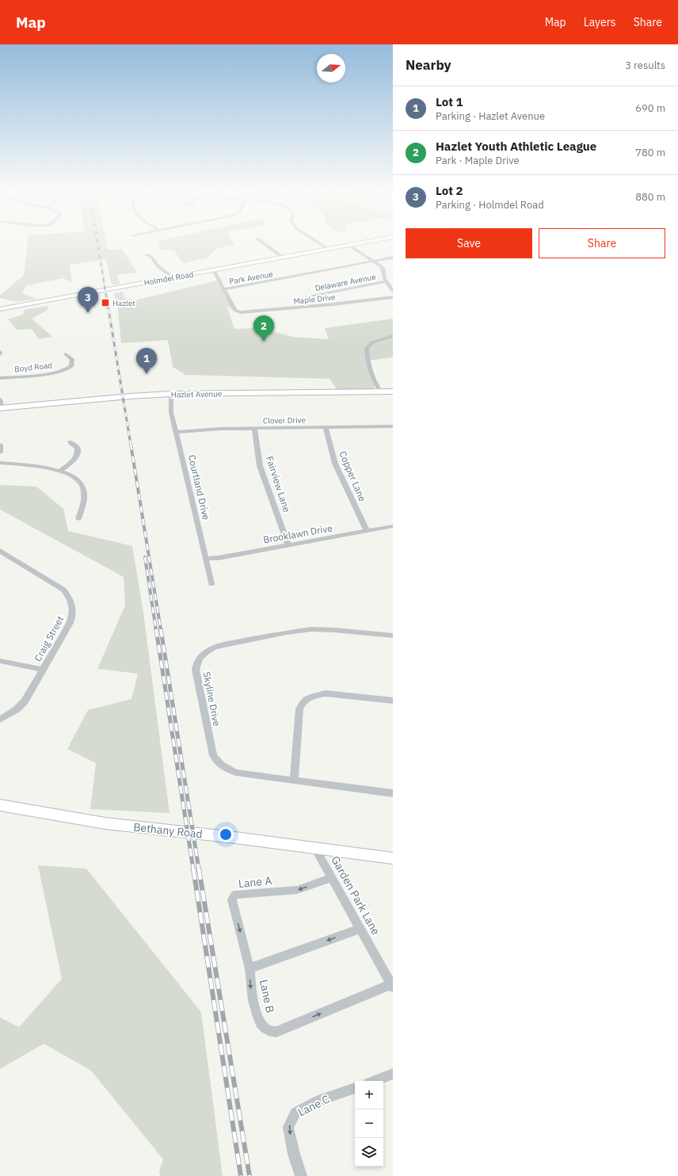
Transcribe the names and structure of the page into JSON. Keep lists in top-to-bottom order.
{
  "streets": {
    "street": [
      "Park Avenue",
      "Holmdel Road",
      "Delaware Avenue",
      "Maple Drive",
      "Boyd Road",
      "Hazlet Avenue",
      "Clover Drive",
      "Copper Lane",
      "Fairview Lane",
      "Courtland Drive",
      "Brooklawn Drive",
      "Craig Street",
      "Skyline Drive",
      "Bethany Road",
      "Lane A",
      "Garden Park Lane",
      "Lane B",
      "Lane C"
    ]
  },
  "crossings": [
    ["Park Avenue", "Maple Drive"],
    ["Hazlet Avenue", "Courtland Drive"],
    ["Clover Drive", "Copper Lane"],
    ["Clover Drive", "Fairview Lane"],
    ["Clover Drive", "Courtland Drive"],
    ["Copper Lane", "Brooklawn Drive"],
    ["Fairview Lane", "Brooklawn Drive"],
    ["Courtland Drive", "Brooklawn Drive"],
    ["Bethany Road", "Garden Park Lane"],
    ["Lane A", "Garden Park Lane"],
    ["Lane A", "Lane B"],
    ["Garden Park Lane", "Lane B"]
  ],
  "places": {
    "transit": ["Hazlet"]
  },
  "north": "right",
  "page": {
    "header": "Map",
    "nav": ["Map", "Layers", "Share"],
    "heading": ["Nearby", "3 results"],
    "list": [
      {
        "mark": "1",
        "name": "Lot 1",
        "note": "Parking · Hazlet Avenue",
        "value": "690 m"
      },
      {
        "mark": "2",
        "name": "Hazlet Youth Athletic League",
        "note": "Park · Maple Drive",
        "value": "780 m"
      },
      {
        "mark": "3",
        "name": "Lot 2",
        "note": "Parking · Holmdel Road",
        "value": "880 m"
      }
    ],
    "buttons": ["Save", "Share"],
    "pins": ["3", "2", "1"],
    "map_buttons": ["+", "−"]
  }
}
